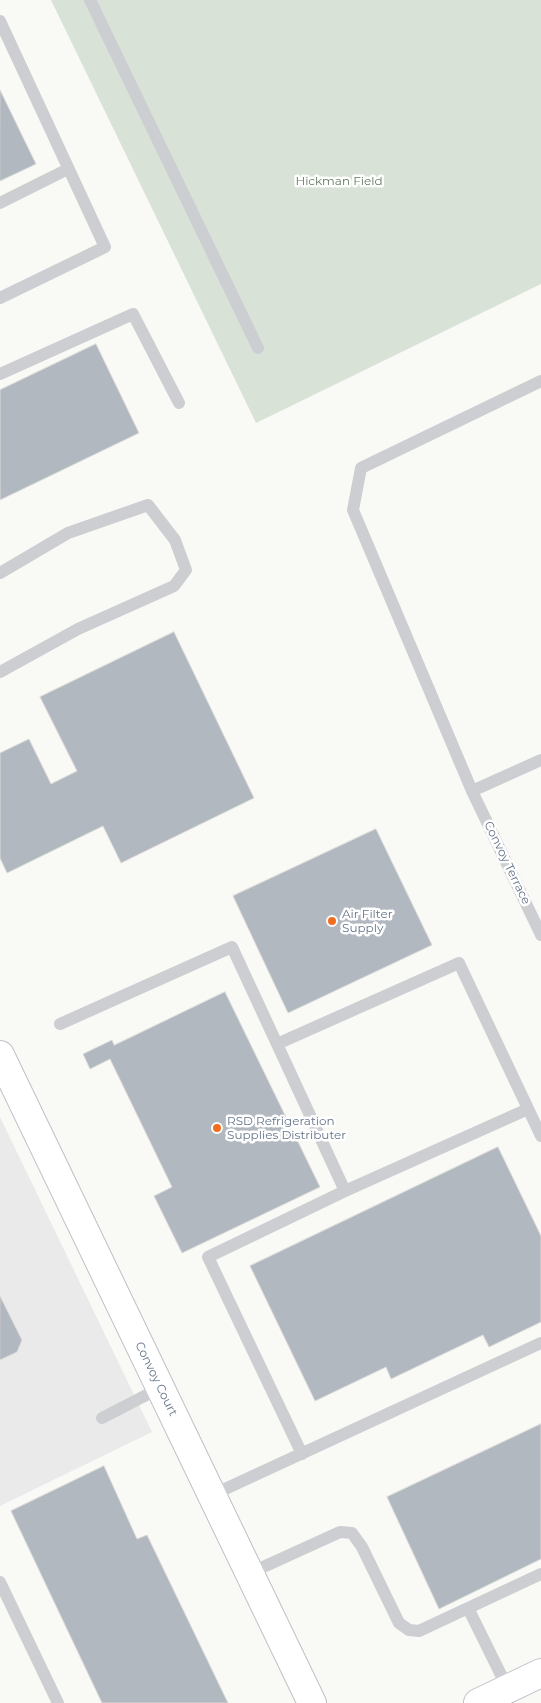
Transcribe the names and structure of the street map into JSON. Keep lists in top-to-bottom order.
{
  "streets": {
    "street": ["Convoy Court"],
    "lane": ["Convoy Terrace"]
  },
  "parks": ["Hickman Field"],
  "places": ["Air Filter Supply", "RSD Refrigeration Supplies Distributer"]
}
